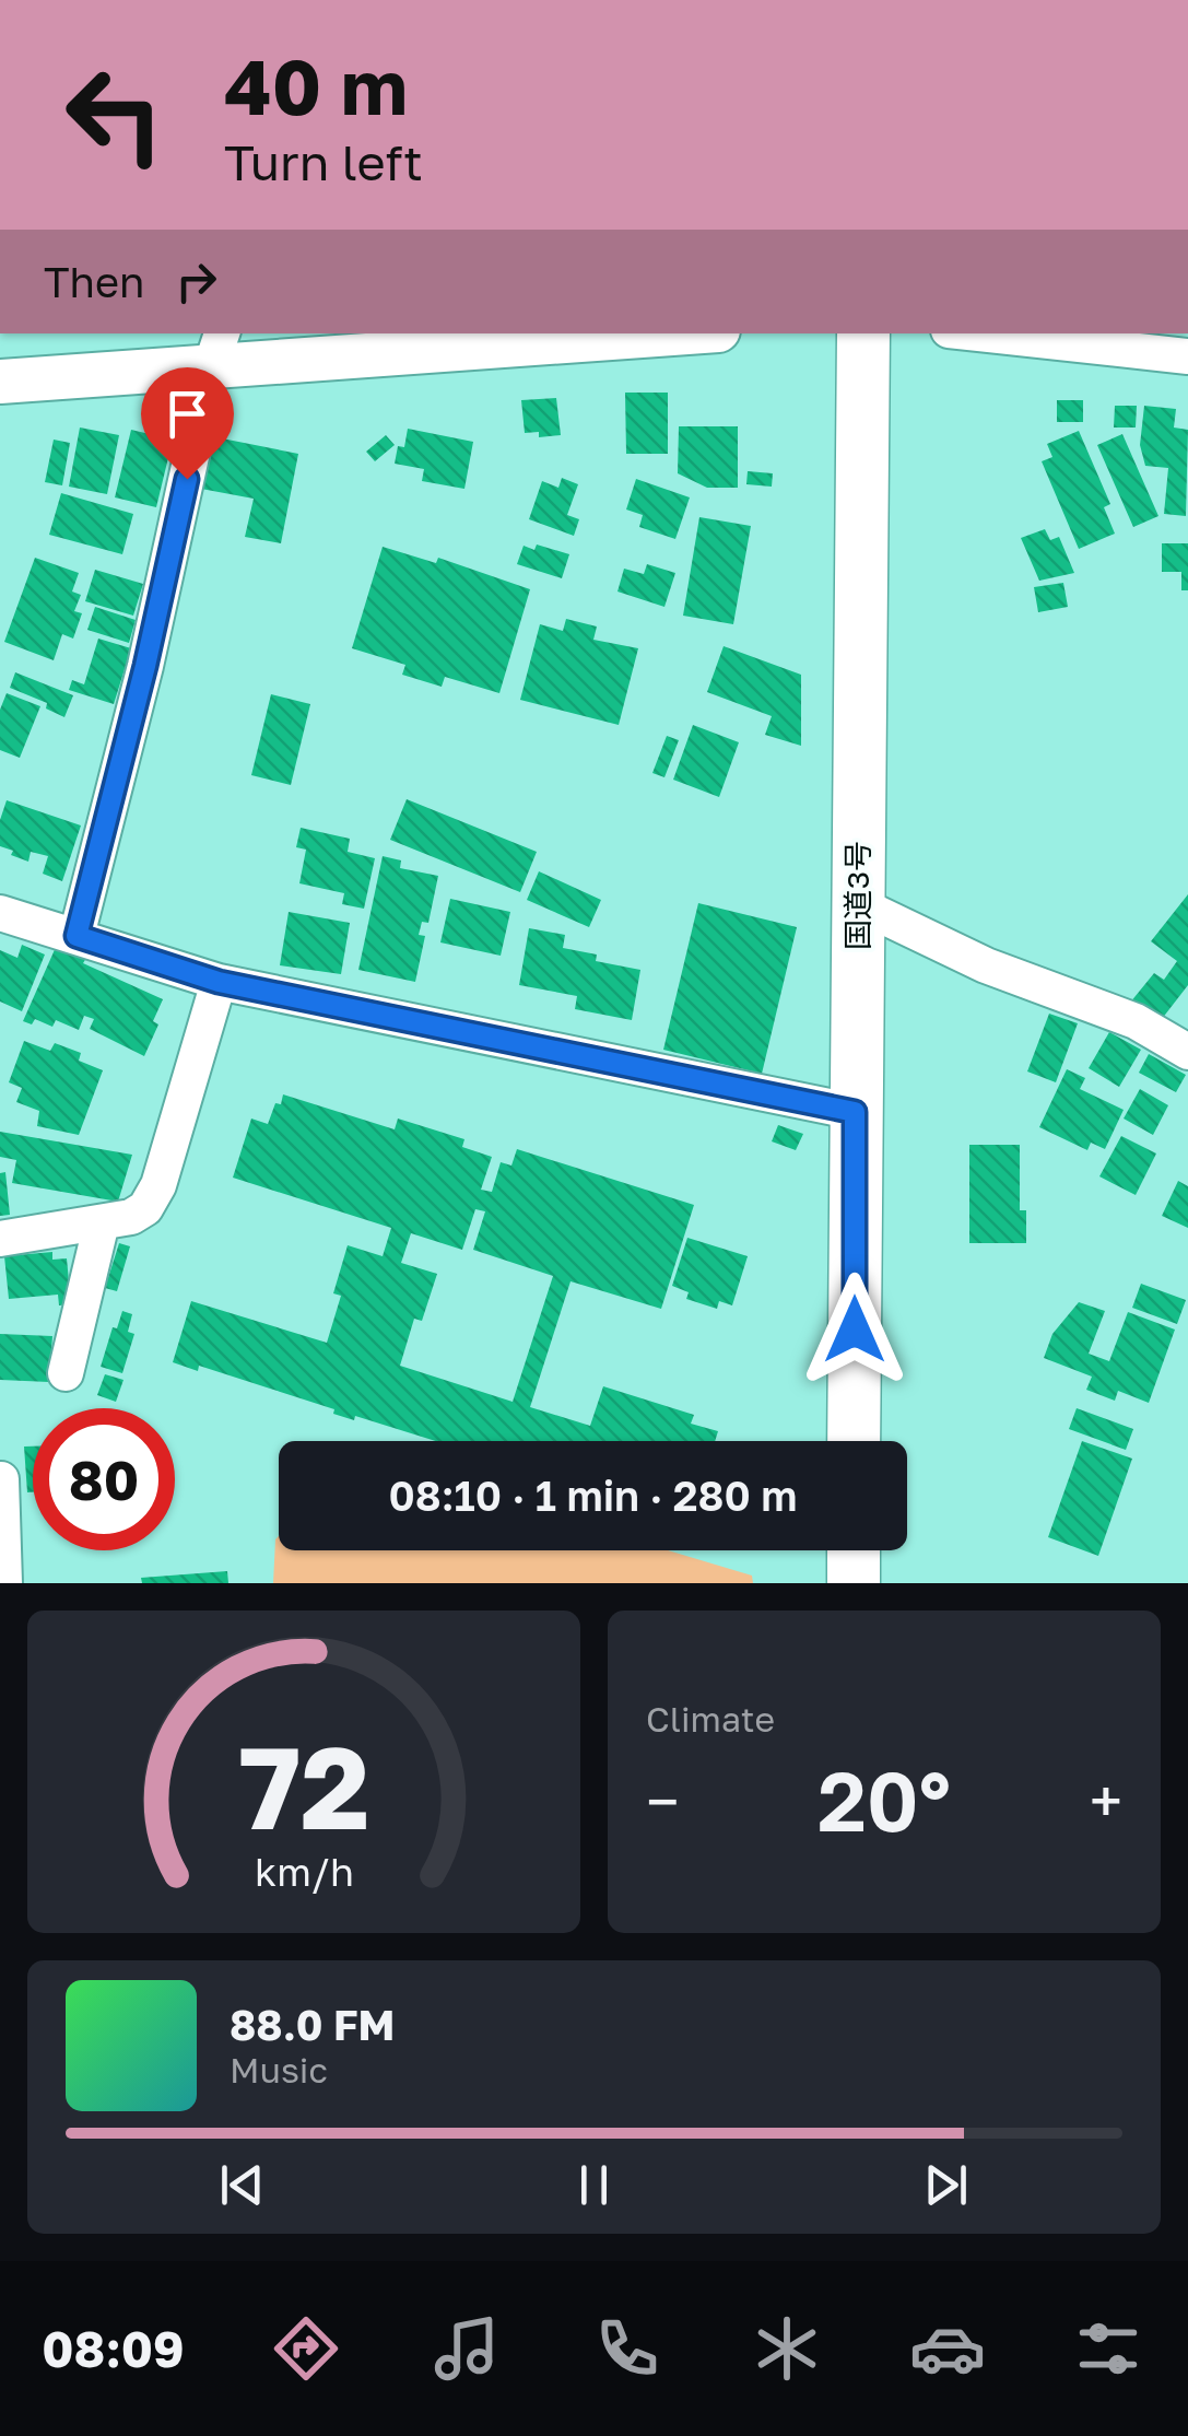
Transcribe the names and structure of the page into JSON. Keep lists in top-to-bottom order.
{
  "streets": {
    "highway": ["国道3号"]
  },
  "page": {
    "turn": ["40 m", "Turn left"],
    "then": "Then",
    "limit": "80",
    "trip": "08:10 · 1 min · 280 m",
    "tile": "Climate",
    "heat": ["−", "20°", "+"],
    "song": ["88.0 FM", "Music"],
    "tabs": "08:09",
    "gauge": ["72", "km/h"]
  }
}
